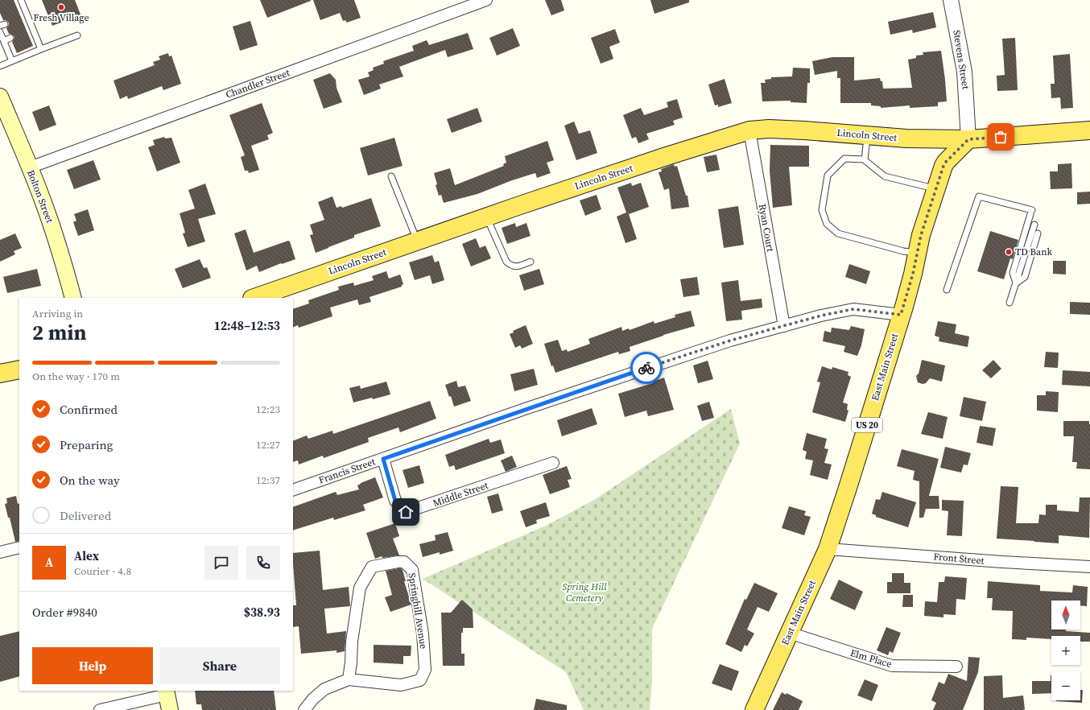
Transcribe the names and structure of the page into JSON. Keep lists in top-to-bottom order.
{
  "streets": {
    "main road": [
      "Lincoln Street",
      "Bolton Street",
      "East Main Street",
      "US 20"
    ],
    "street": [
      "Stevens Street",
      "Chandler Street",
      "Ryan Court",
      "Francis Street",
      "Middle Street",
      "Front Street",
      "Springhill Avenue",
      "Elm Place"
    ]
  },
  "crossings": [
    ["Stevens Street", "Lincoln Street"],
    ["Stevens Street", "East Main Street"],
    ["Chandler Street", "Bolton Street"],
    ["Lincoln Street", "Ryan Court"],
    ["Lincoln Street", "East Main Street"],
    ["Ryan Court", "Francis Street"],
    ["East Main Street", "Francis Street"],
    ["East Main Street", "Front Street"],
    ["East Main Street", "Elm Place"],
    ["Francis Street", "Middle Street"]
  ],
  "parks": ["Spring Hill Cemetery"],
  "places": ["Fresh Village", "TD Bank"],
  "north": "top",
  "page": {
    "heading": ["2 min", "Arriving in", "12:48–12:53"],
    "panel": [
      "Alex",
      "Courier · 4.8",
      "Order #9840",
      "$38.93"
    ],
    "bar": "On the way · 170 m",
    "list": [
      ["Confirmed", "12:23"],
      ["Preparing", "12:27"],
      ["On the way", "12:37"],
      "Delivered"
    ],
    "round": "A",
    "map_buttons": ["+", "−"],
    "buttons": ["Help", "Share"]
  }
}
